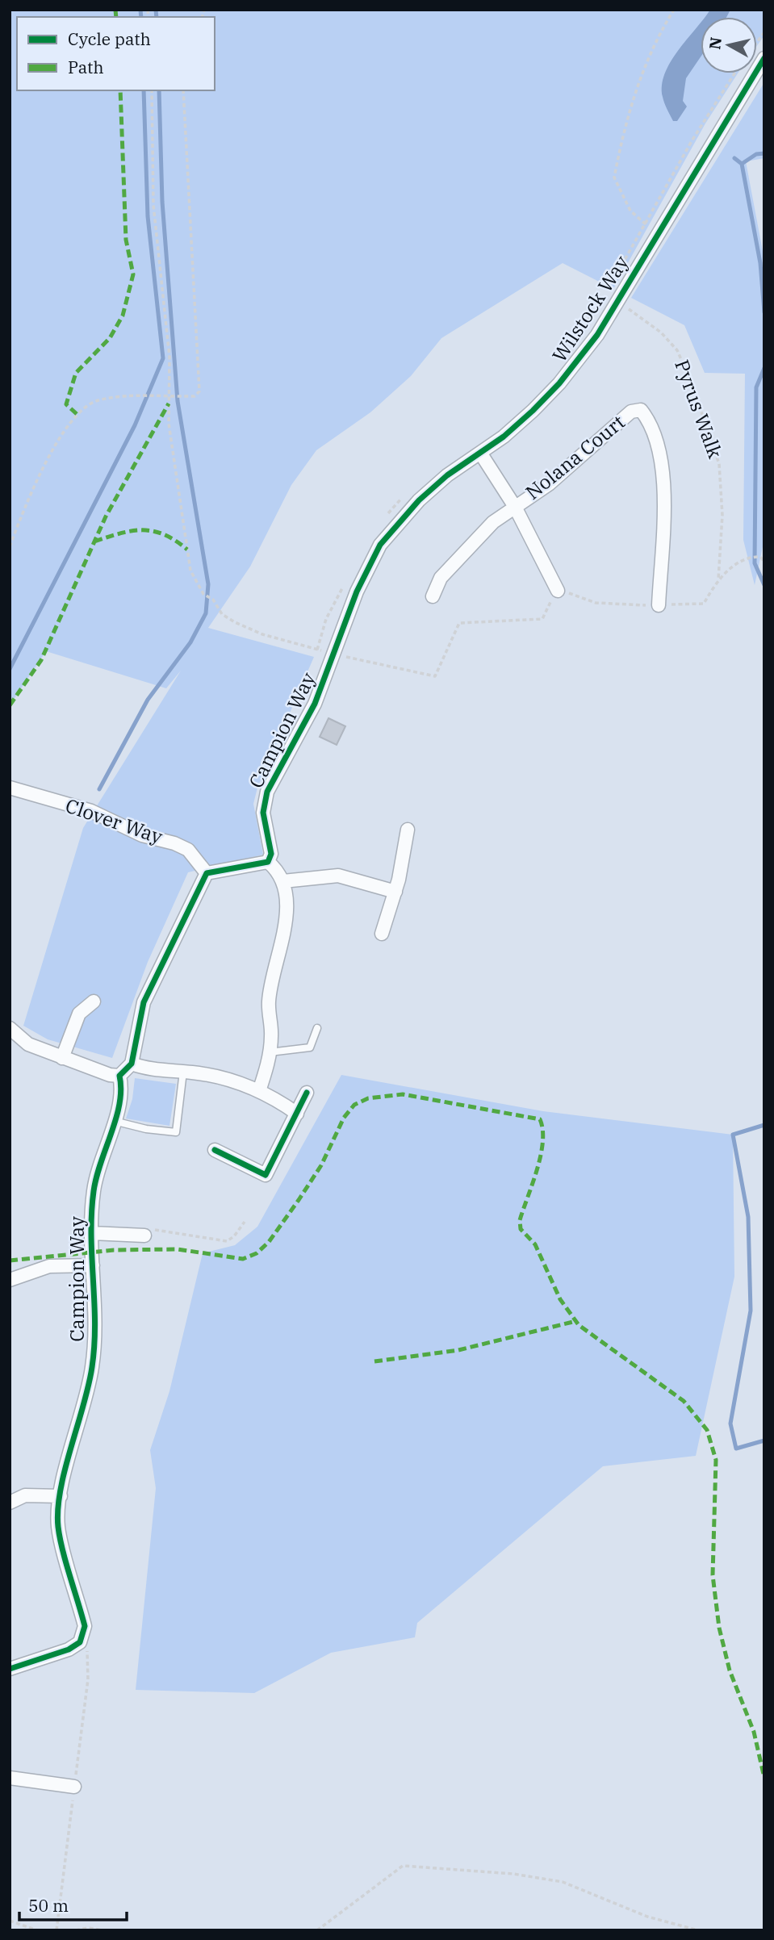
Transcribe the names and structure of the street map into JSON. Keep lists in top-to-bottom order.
{
  "streets": {
    "street": [
      "Wilstock Way",
      "Nolana Court",
      "Campion Way",
      "Clover Way"
    ],
    "path": ["Pyrus Walk"]
  },
  "crossings": [
    ["Wilstock Way", "Pyrus Walk"],
    ["Wilstock Way", "Campion Way"]
  ],
  "legend": ["Cycle path", "Path"],
  "scale_bar": "50 m",
  "north": "left"
}
